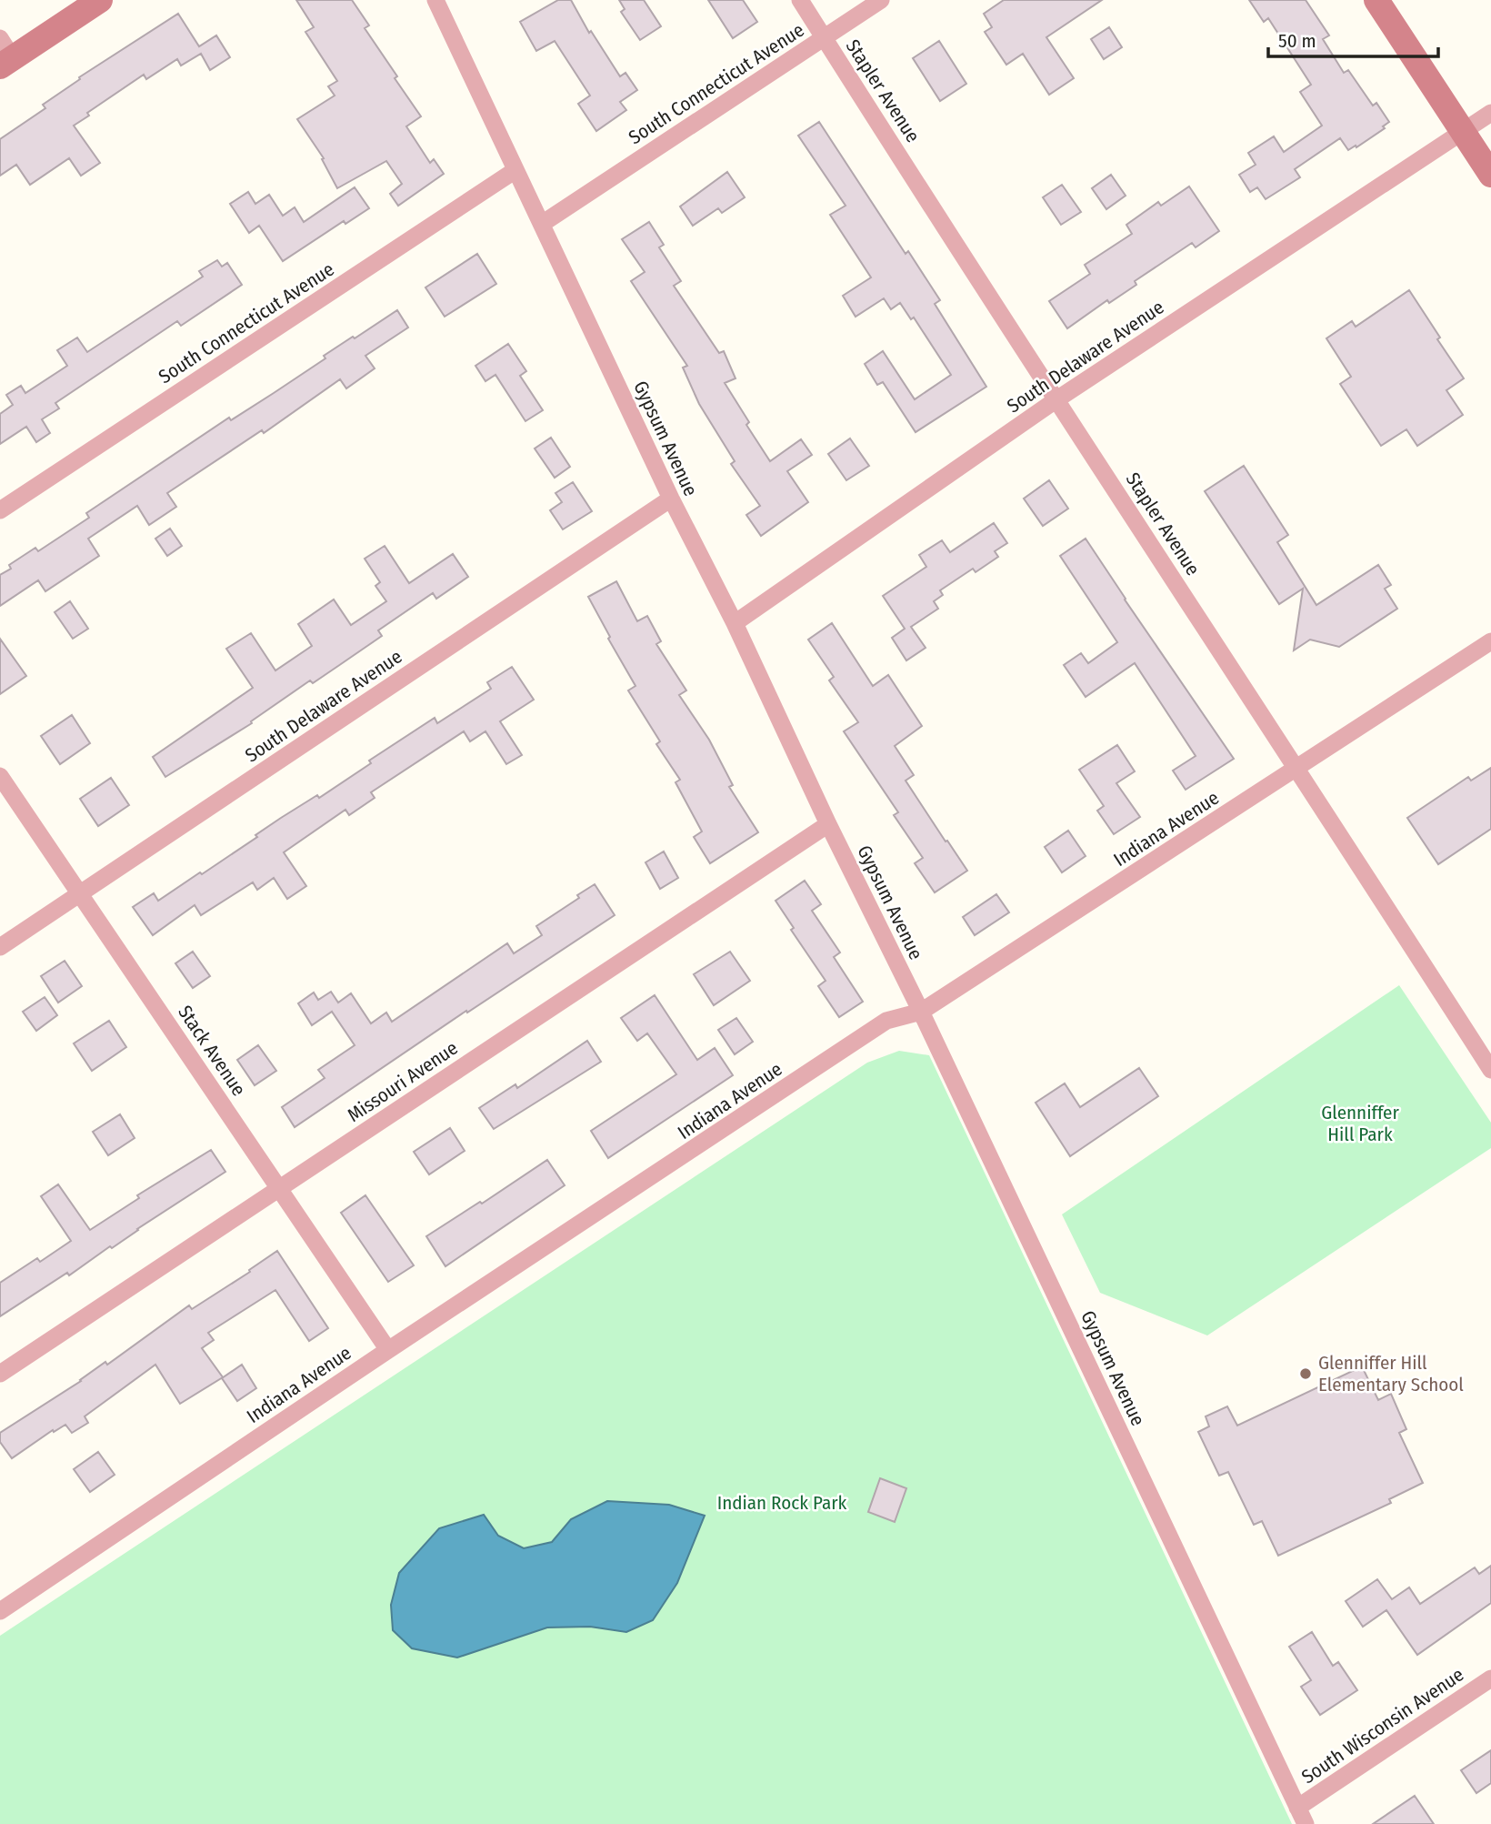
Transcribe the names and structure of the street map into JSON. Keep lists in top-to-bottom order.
{
  "streets": {
    "street": [
      "South Connecticut Avenue",
      "Stapler Avenue",
      "South Delaware Avenue",
      "Gypsum Avenue",
      "Indiana Avenue",
      "Stack Avenue",
      "Missouri Avenue",
      "South Wisconsin Avenue"
    ]
  },
  "crossings": [
    ["South Connecticut Avenue", "Stapler Avenue"],
    ["South Connecticut Avenue", "Gypsum Avenue"],
    ["Stapler Avenue", "South Delaware Avenue"],
    ["Stapler Avenue", "Indiana Avenue"],
    ["South Delaware Avenue", "Gypsum Avenue"],
    ["South Delaware Avenue", "Stack Avenue"],
    ["Gypsum Avenue", "Indiana Avenue"],
    ["Gypsum Avenue", "Missouri Avenue"],
    ["Gypsum Avenue", "South Wisconsin Avenue"],
    ["Indiana Avenue", "Stack Avenue"],
    ["Stack Avenue", "Missouri Avenue"]
  ],
  "parks": ["Glenniffer Hill Park", "Indian Rock Park"],
  "places": ["Glenniffer Hill Elementary School"],
  "scale_bar": "50 m"
}
